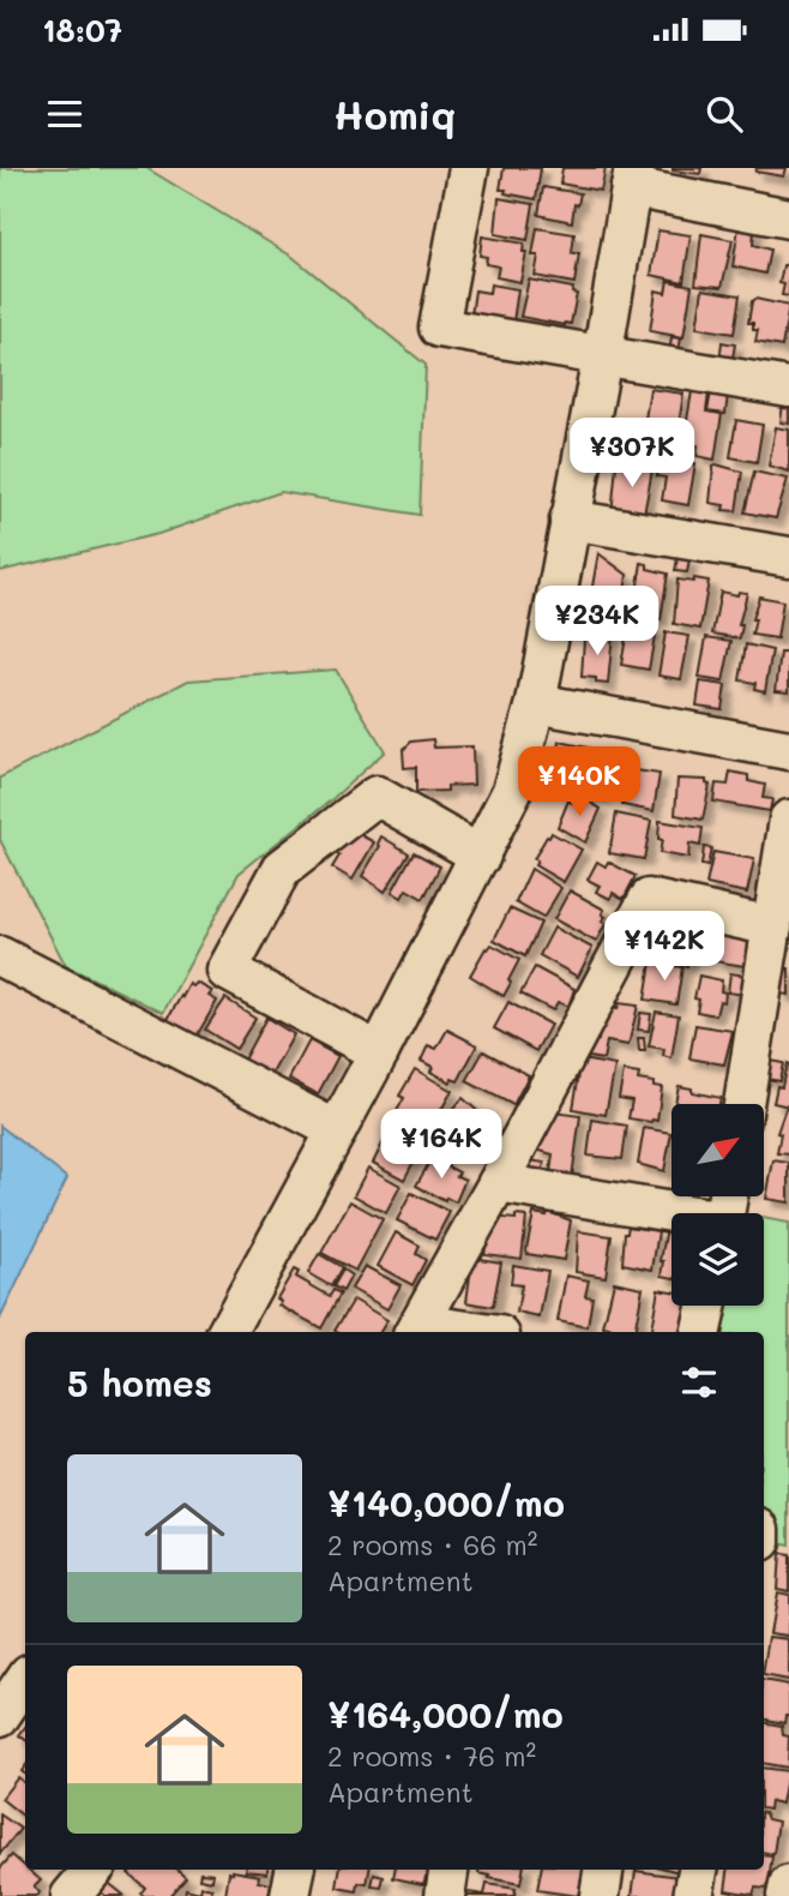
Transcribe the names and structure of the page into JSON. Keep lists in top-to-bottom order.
{
  "north": "top right",
  "page": {
    "status": "18:07",
    "header": "Homiq",
    "price": [
      "¥307K",
      "¥234K",
      "¥140K",
      "¥142K",
      "¥164K"
    ],
    "heading": "5 homes",
    "list": [
      {
        "name": "¥140,000/mo",
        "note": "2 rooms · 66 m² · Apartment"
      },
      {
        "name": "¥164,000/mo",
        "note": "2 rooms · 76 m² · Apartment"
      }
    ]
  }
}
